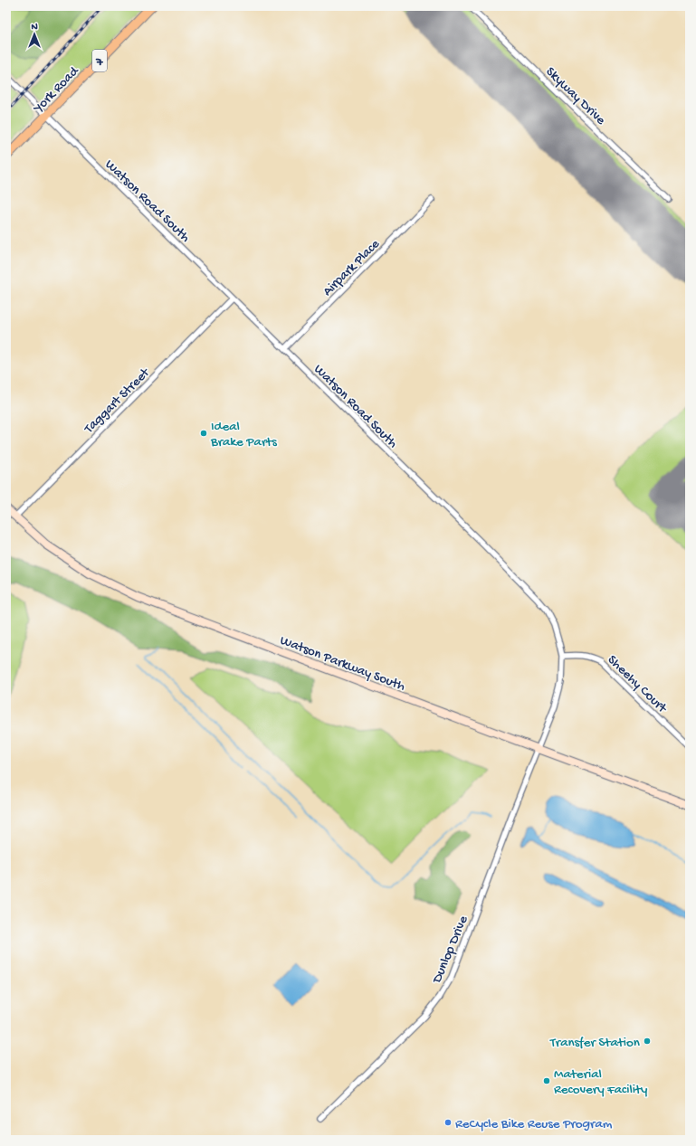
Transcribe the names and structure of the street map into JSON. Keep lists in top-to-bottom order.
{
  "streets": {
    "main road": ["7", "York Road", "Watson Parkway South"],
    "street": [
      "Skyway Drive",
      "Watson Road South",
      "Airpark Place",
      "Taggart Street",
      "Sheehy Court",
      "Dunlop Drive"
    ]
  },
  "crossings": [
    ["York Road", "Watson Road South"],
    ["Watson Road South", "Airpark Place"],
    ["Watson Road South", "Taggart Street"],
    ["Watson Road South", "Watson Parkway South"],
    ["Watson Road South", "Sheehy Court"],
    ["Watson Road South", "Dunlop Drive"],
    ["Taggart Street", "Watson Parkway South"],
    ["Watson Parkway South", "Dunlop Drive"]
  ],
  "places": [
    "Ideal Brake Parts",
    "Transfer Station",
    "Material Recovery Facility",
    "ReCycle Bike Reuse Program"
  ],
  "north": "top"
}
